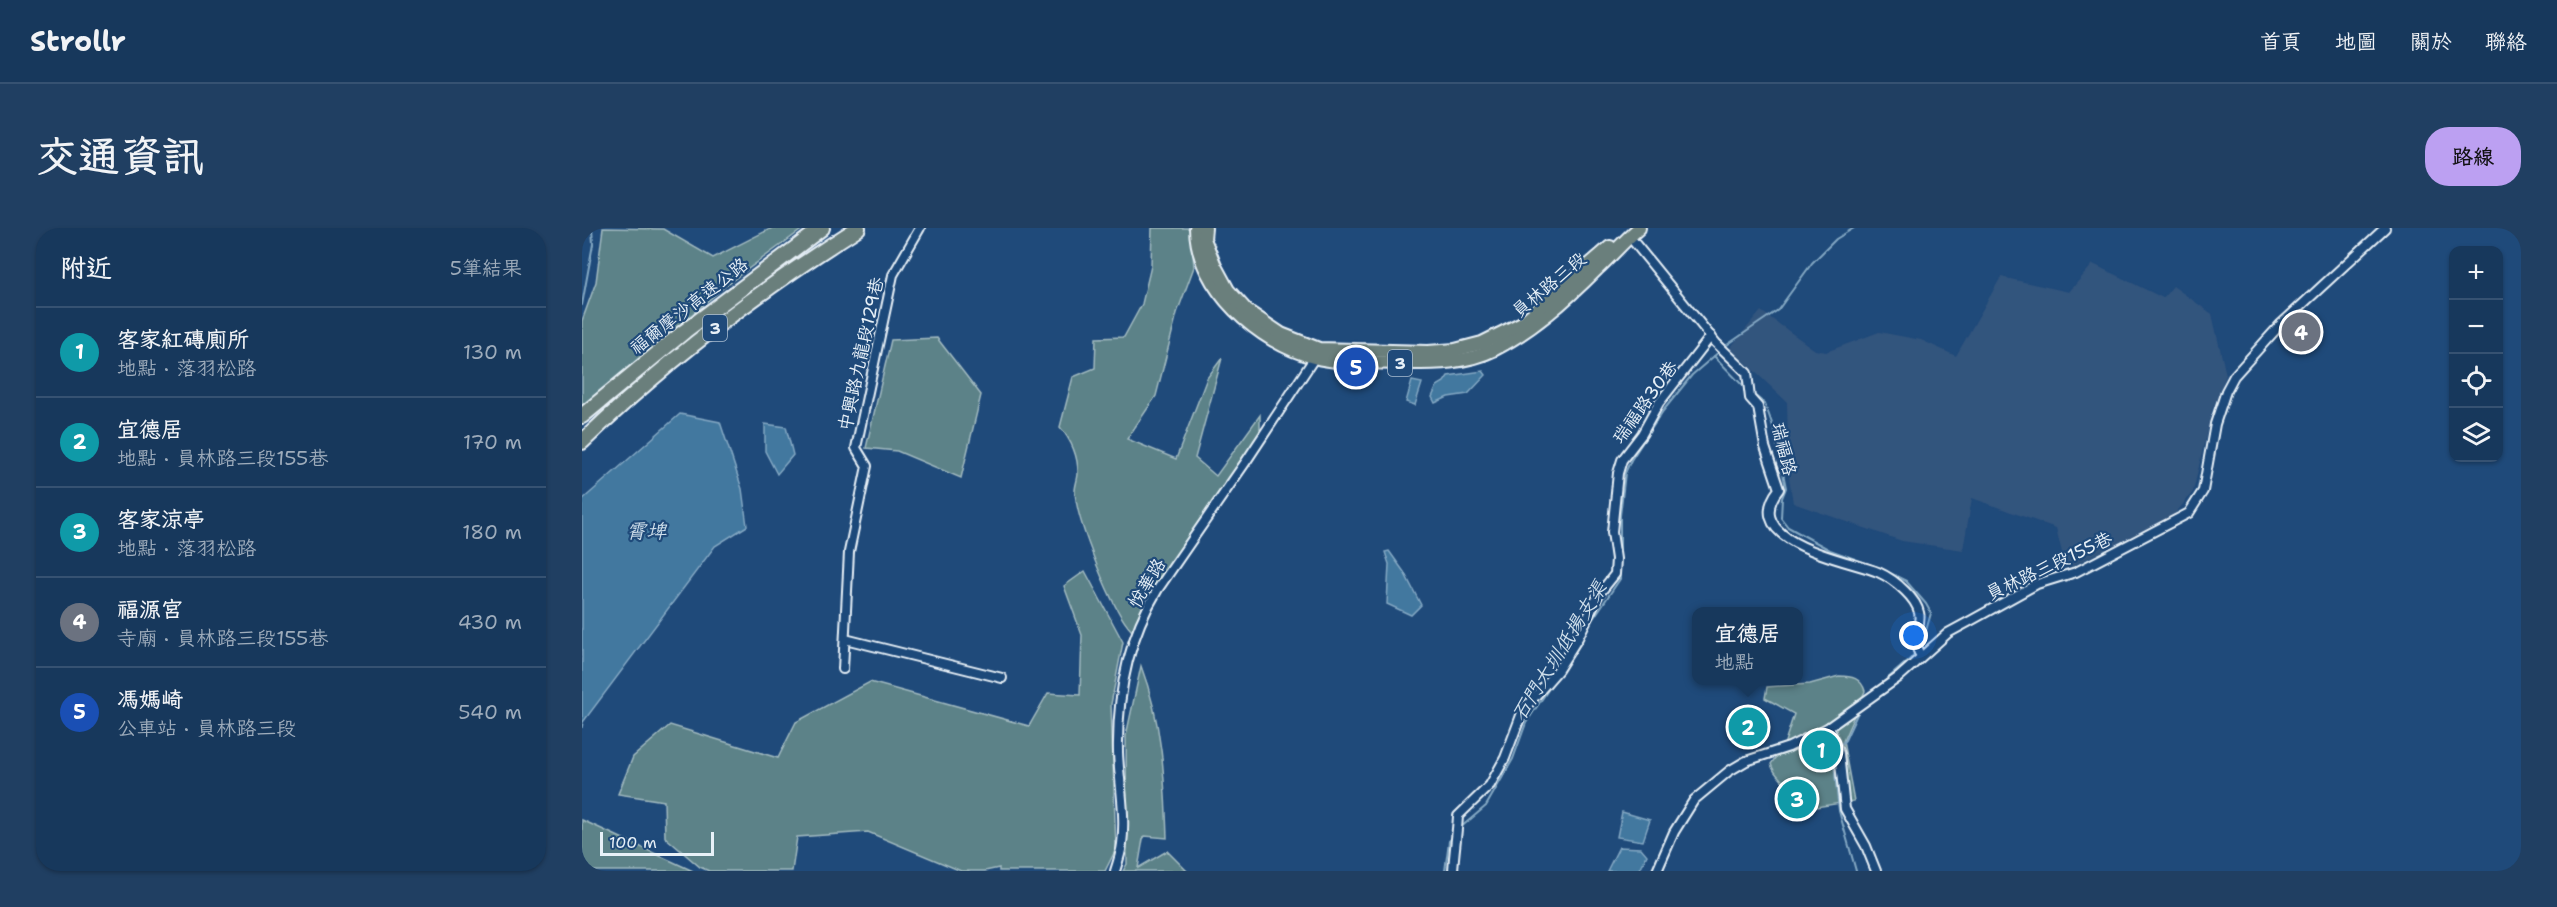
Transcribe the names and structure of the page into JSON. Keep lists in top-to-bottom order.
{
  "streets": {
    "highway": ["福爾摩沙高速公路", "3"],
    "main road": ["員林路三段"],
    "street": [
      "中興路九龍段129巷",
      "瑞福路30巷",
      "瑞福路",
      "員林路三段155巷",
      "悅華路"
    ]
  },
  "crossings": [
    ["員林路三段", "瑞福路"],
    ["員林路三段", "悅華路"],
    ["瑞福路30巷", "瑞福路"],
    ["瑞福路", "員林路三段155巷"]
  ],
  "water": ["霄埤", "石門大圳低揚支渠"],
  "scale_bar": "100 m",
  "page": {
    "header": "Strollr",
    "nav": [
      "首頁",
      "地圖",
      "關於",
      "聯絡"
    ],
    "buttons": "路線",
    "title": "交通資訊",
    "heading": ["附近", "5筆結果"],
    "map_buttons": ["+", "−"],
    "list": [
      {
        "mark": "1",
        "name": "客家紅磚廁所",
        "note": "地點 · 落羽松路",
        "value": "130 m"
      },
      {
        "mark": "2",
        "name": "宜德居",
        "note": "地點 · 員林路三段155巷",
        "value": "170 m"
      },
      {
        "mark": "3",
        "name": "客家涼亭",
        "note": "地點 · 落羽松路",
        "value": "180 m"
      },
      {
        "mark": "4",
        "name": "福源宮",
        "note": "寺廟 · 員林路三段155巷",
        "value": "430 m"
      },
      {
        "mark": "5",
        "name": "馮媽崎",
        "note": "公車站 · 員林路三段",
        "value": "540 m"
      }
    ],
    "pins": [
      "4",
      "5",
      "2",
      "1",
      "3"
    ],
    "popup": ["宜德居", "地點"],
    "scale": "100 m"
  }
}
